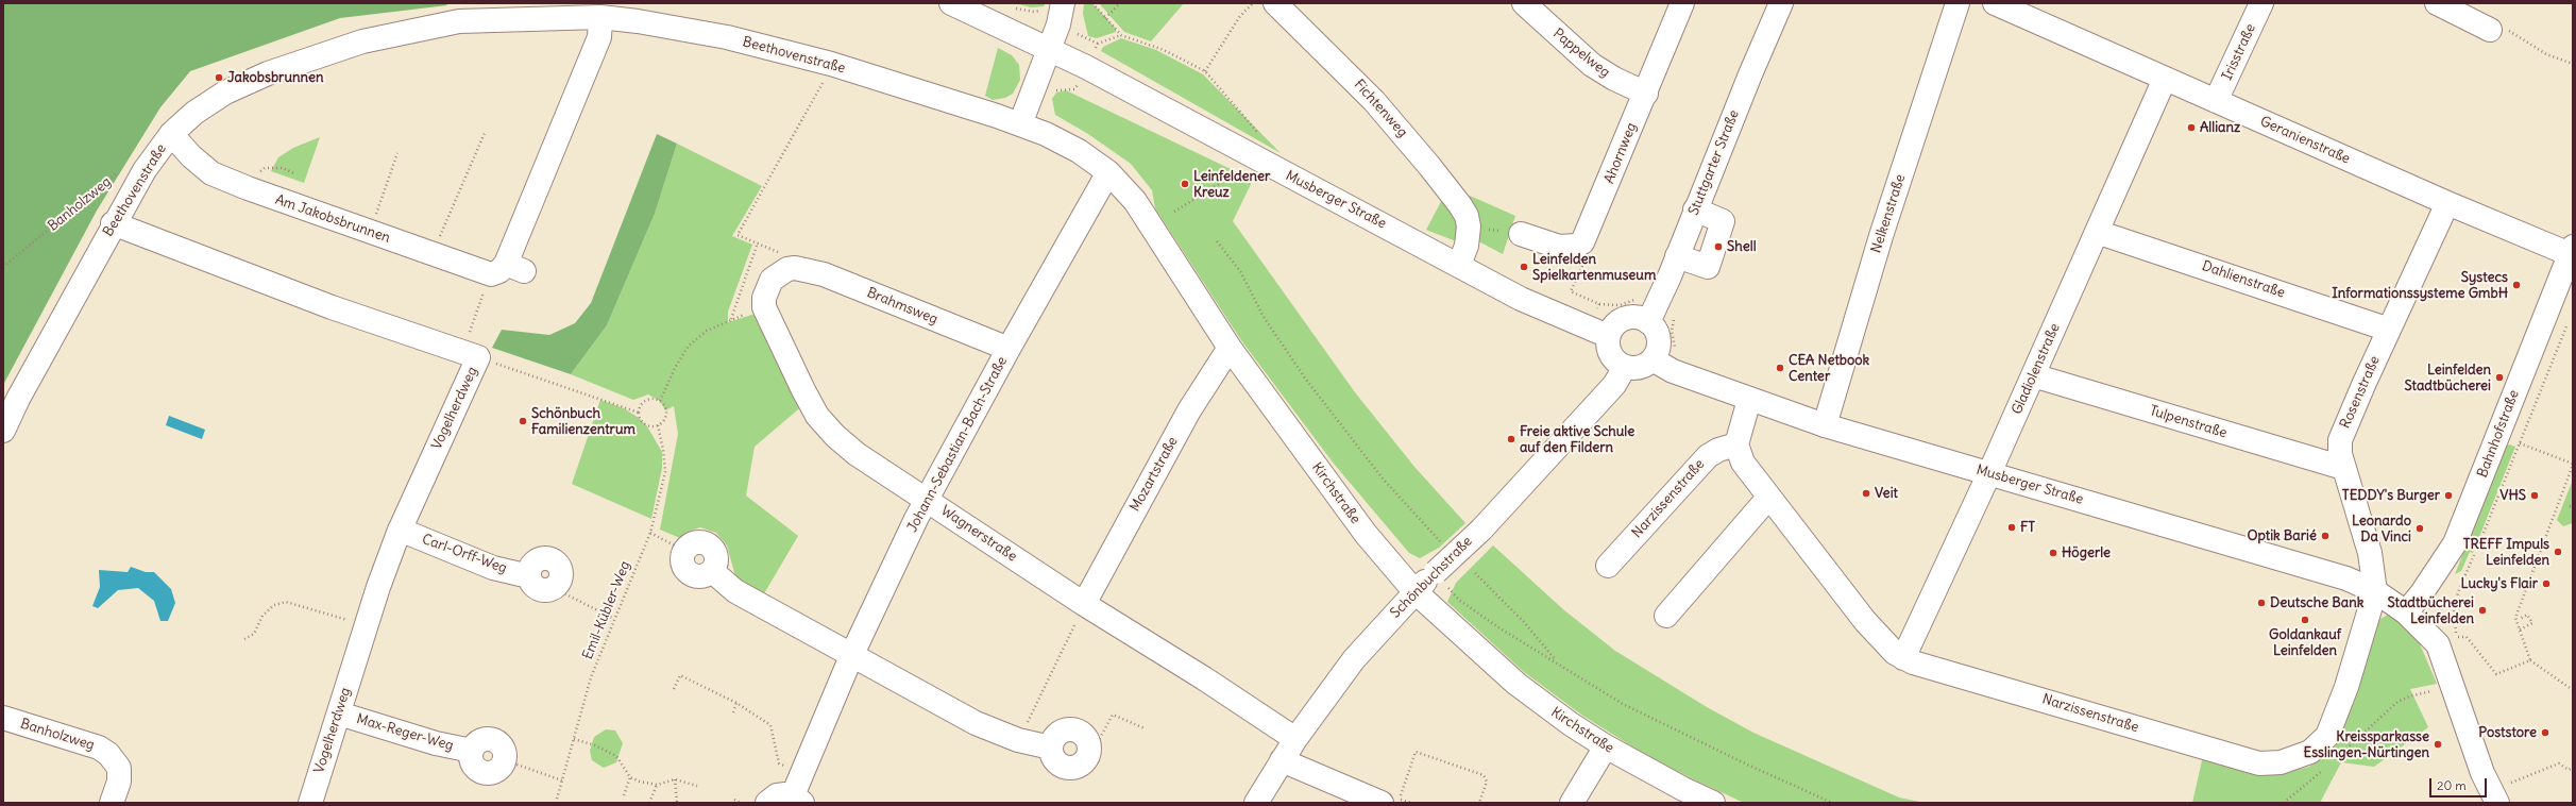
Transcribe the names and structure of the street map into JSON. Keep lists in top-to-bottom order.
{
  "streets": {
    "street": [
      "Irisstraße",
      "Pappelweg",
      "Beethovenstraße",
      "Fichtenweg",
      "Geranienstraße",
      "Ahornweg",
      "Stuttgarter Straße",
      "Musberger Straße",
      "Banholzweg",
      "Nelkenstraße",
      "Am Jakobsbrunnen",
      "Dahlienstraße",
      "Brahmsweg",
      "Gladiolenstraße",
      "Rosenstraße",
      "Vogelherdweg",
      "Tulpenstraße",
      "Bahnhofstraße",
      "Johann-Sebastian-Bach-Straße",
      "Mozartstraße",
      "Kirchstraße",
      "Narzissenstraße",
      "Wagnerstraße",
      "Carl-Orff-Weg",
      "Schönbuchstraße",
      "Max-Reger-Weg"
    ],
    "path": ["Emil-Kübler-Weg"]
  },
  "crossings": [
    ["Irisstraße", "Geranienstraße"],
    ["Pappelweg", "Ahornweg"],
    ["Beethovenstraße", "Am Jakobsbrunnen"],
    ["Beethovenstraße", "Vogelherdweg"],
    ["Beethovenstraße", "Kirchstraße"],
    ["Geranienstraße", "Gladiolenstraße"],
    ["Geranienstraße", "Rosenstraße"],
    ["Geranienstraße", "Bahnhofstraße"],
    ["Stuttgarter Straße", "Musberger Straße"],
    ["Stuttgarter Straße", "Schönbuchstraße"],
    ["Musberger Straße", "Nelkenstraße"],
    ["Musberger Straße", "Gladiolenstraße"],
    ["Musberger Straße", "Rosenstraße"],
    ["Musberger Straße", "Bahnhofstraße"],
    ["Musberger Straße", "Narzissenstraße"],
    ["Musberger Straße", "Schönbuchstraße"],
    ["Dahlienstraße", "Gladiolenstraße"],
    ["Dahlienstraße", "Rosenstraße"],
    ["Brahmsweg", "Johann-Sebastian-Bach-Straße"],
    ["Gladiolenstraße", "Tulpenstraße"],
    ["Gladiolenstraße", "Narzissenstraße"],
    ["Rosenstraße", "Tulpenstraße"],
    ["Rosenstraße", "Narzissenstraße"],
    ["Vogelherdweg", "Carl-Orff-Weg"],
    ["Vogelherdweg", "Max-Reger-Weg"],
    ["Johann-Sebastian-Bach-Straße", "Kirchstraße"],
    ["Johann-Sebastian-Bach-Straße", "Wagnerstraße"],
    ["Mozartstraße", "Kirchstraße"],
    ["Mozartstraße", "Wagnerstraße"],
    ["Kirchstraße", "Schönbuchstraße"],
    ["Wagnerstraße", "Schönbuchstraße"]
  ],
  "places": [
    "Jakobsbrunnen",
    "Allianz",
    "Leinfeldener Kreuz",
    "Shell",
    "Leinfelden Spielkartenmuseum",
    "Systecs Informationssysteme GmbH",
    "CEA Netbook Center",
    "Leinfelden Stadtbücherei",
    "Schönbuch Familienzentrum",
    "Freie aktive Schule auf den Fildern",
    "Veit",
    "TEDDY's Burger",
    "VHS",
    "FT",
    "Leonardo Da Vinci",
    "Optik Barié",
    "TREFF Impuls Leinfelden",
    "Högerle",
    "Lucky's Flair",
    "Deutsche Bank",
    "Stadtbücherei Leinfelden",
    "Goldankauf Leinfelden",
    "Poststore",
    "Kreissparkasse Esslingen-Nürtingen"
  ],
  "scale_bar": "20 m"
}
